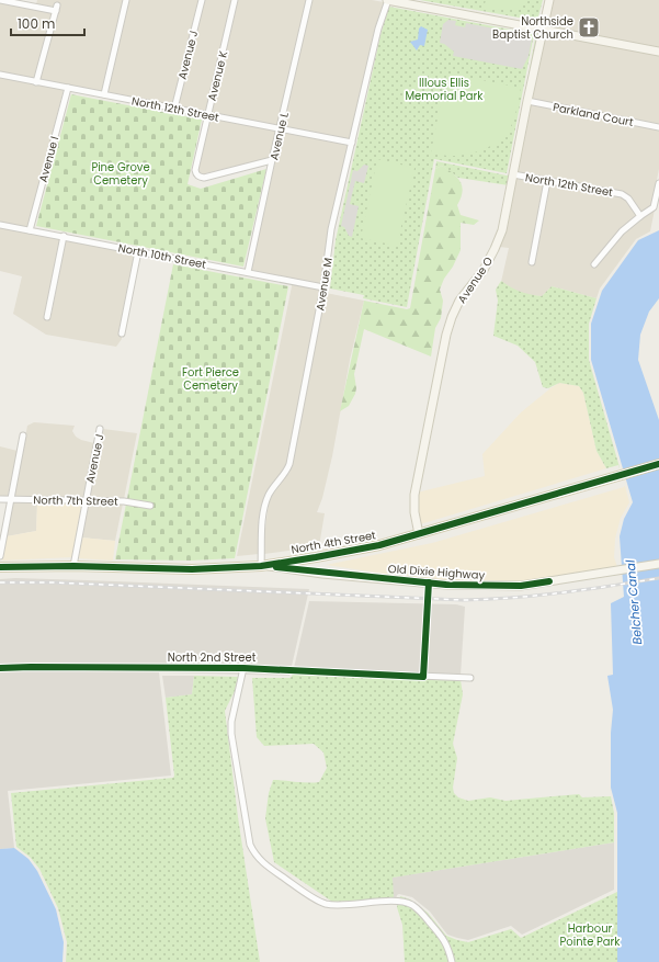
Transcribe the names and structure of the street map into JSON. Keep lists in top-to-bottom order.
{
  "streets": {
    "main road": ["North 4th Street"],
    "street": [
      "Avenue J",
      "Avenue K",
      "North 12th Street",
      "Parkland Court",
      "Avenue L",
      "Avenue I",
      "North 10th Street",
      "Avenue O",
      "Avenue M",
      "North 7th Street",
      "Old Dixie Highway",
      "North 2nd Street"
    ]
  },
  "crossings": [
    ["Avenue J", "North 12th Street"],
    ["Avenue J", "North 7th Street"],
    ["Avenue J", "North 4th Street"],
    ["Avenue K", "North 12th Street"],
    ["Avenue K", "Avenue L"],
    ["North 12th Street", "Avenue L"],
    ["North 12th Street", "Avenue I"],
    ["North 12th Street", "Avenue O"],
    ["North 12th Street", "Avenue M"],
    ["Parkland Court", "Avenue O"],
    ["Avenue L", "North 10th Street"],
    ["Avenue I", "North 10th Street"],
    ["North 10th Street", "Avenue M"],
    ["Avenue O", "North 4th Street"],
    ["Avenue M", "North 4th Street"],
    ["Avenue M", "Old Dixie Highway"],
    ["North 4th Street", "Old Dixie Highway"]
  ],
  "water": ["Belcher Canal"],
  "parks": [
    "Illous Ellis Memorial Park",
    "Pine Grove Cemetery",
    "Fort Pierce Cemetery",
    "Harbour Pointe Park"
  ],
  "places": {
    "church": ["Northside Baptist Church"]
  },
  "scale_bar": "100 m"
}
